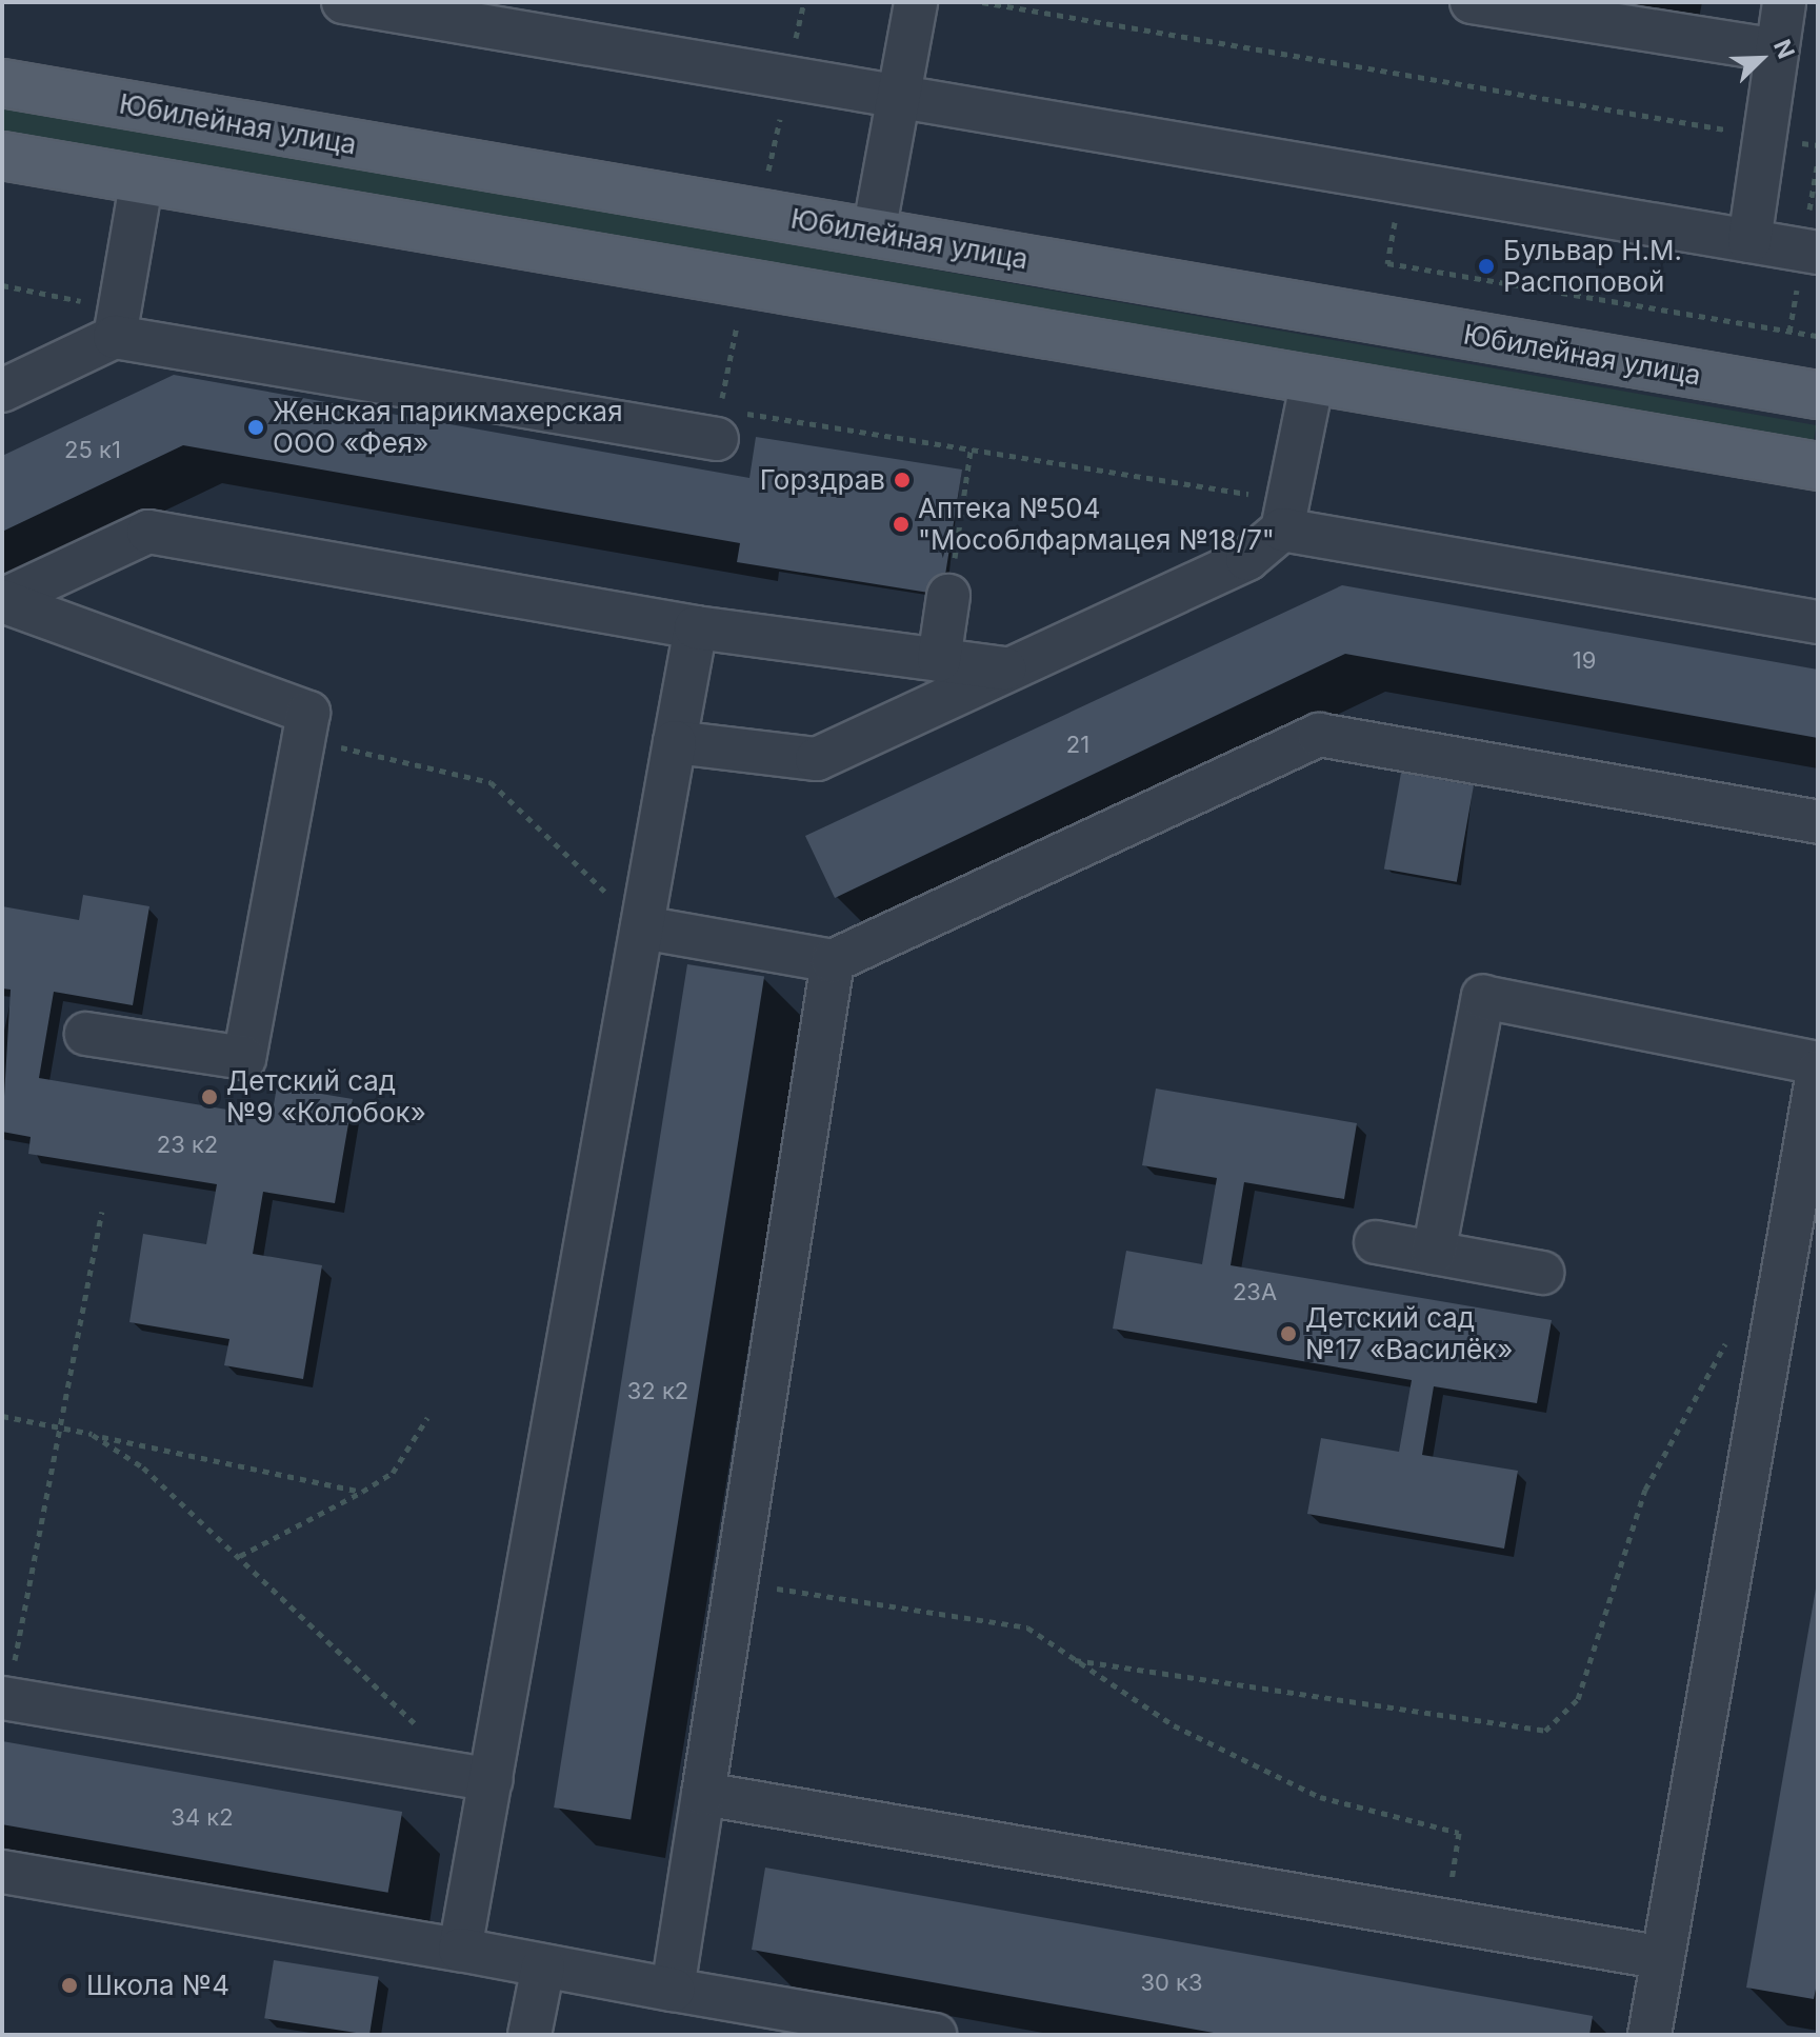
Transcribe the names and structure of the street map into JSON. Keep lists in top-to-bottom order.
{
  "streets": {
    "main road": ["Юбилейная улица"]
  },
  "places": [
    "Бульвар Н.М. Распоповой",
    "Женская парикмахерская ООО «Фея»",
    "Горздрав",
    "Аптека №504 \"Мособлфармацея №18/7\"",
    "Детский сад №9 «Колобок»",
    "Детский сад №17 «Василёк»",
    "Школа №4"
  ],
  "house_numbers": [
    "25 к1",
    "19",
    "21",
    "23 к2",
    "23А",
    "32 к2",
    "34 к2",
    "30 к3"
  ],
  "north": "top right"
}
